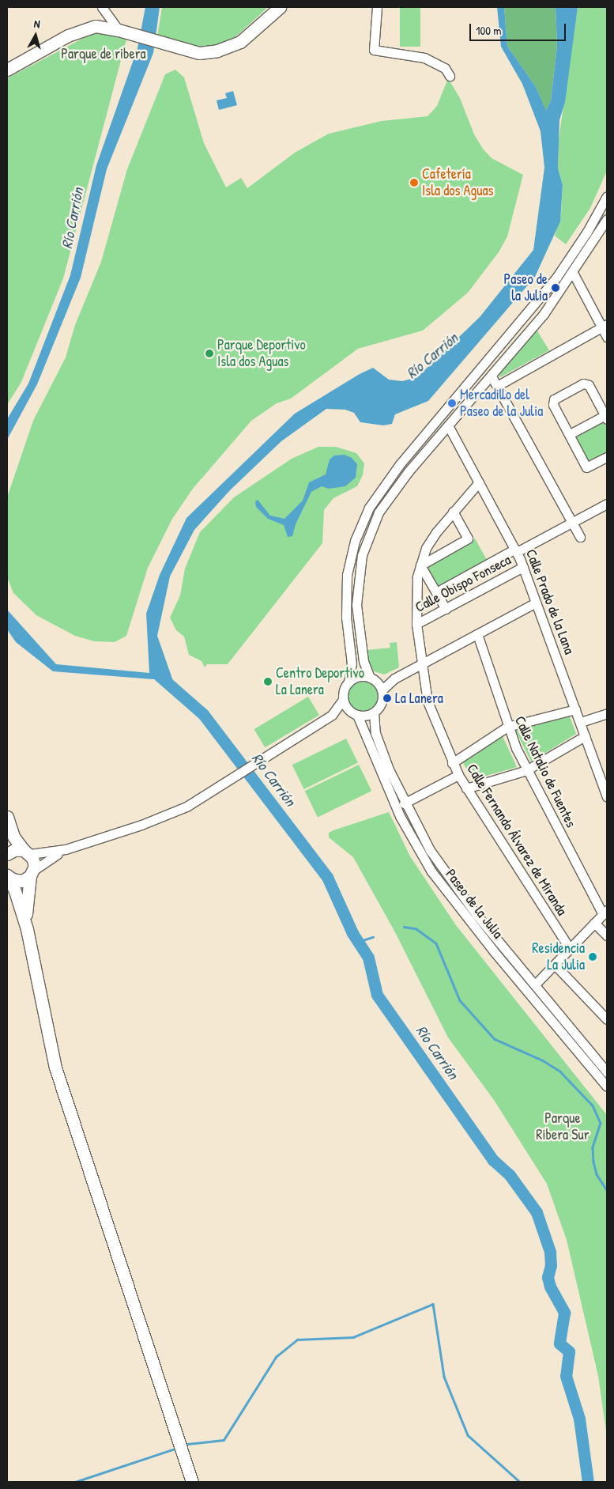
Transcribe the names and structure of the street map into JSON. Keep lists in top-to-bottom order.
{
  "streets": {
    "street": [
      "Calle Obispo Fonseca",
      "Calle Prado de la Lana",
      "Calle Natalio de Fuentes",
      "Calle Fernando Álvarez de Miranda",
      "Paseo de la Julia"
    ]
  },
  "crossings": [
    ["Calle Obispo Fonseca", "Calle Prado de la Lana"],
    ["Calle Obispo Fonseca", "Calle Fernando Álvarez de Miranda"],
    ["Calle Prado de la Lana", "Calle Fernando Álvarez de Miranda"]
  ],
  "water": ["Río Carrión"],
  "parks": ["Parque de ribera", "Parque Ribera Sur"],
  "places": [
    "Cafetería Isla dos Aguas",
    "Paseo de la Julia",
    "Parque Deportivo Isla dos Aguas",
    "Mercadillo del Paseo de la Julia",
    "Centro Deportivo La Lanera",
    "La Lanera",
    "Residencia La Julia"
  ],
  "scale_bar": "100 m",
  "north": "top"
}
